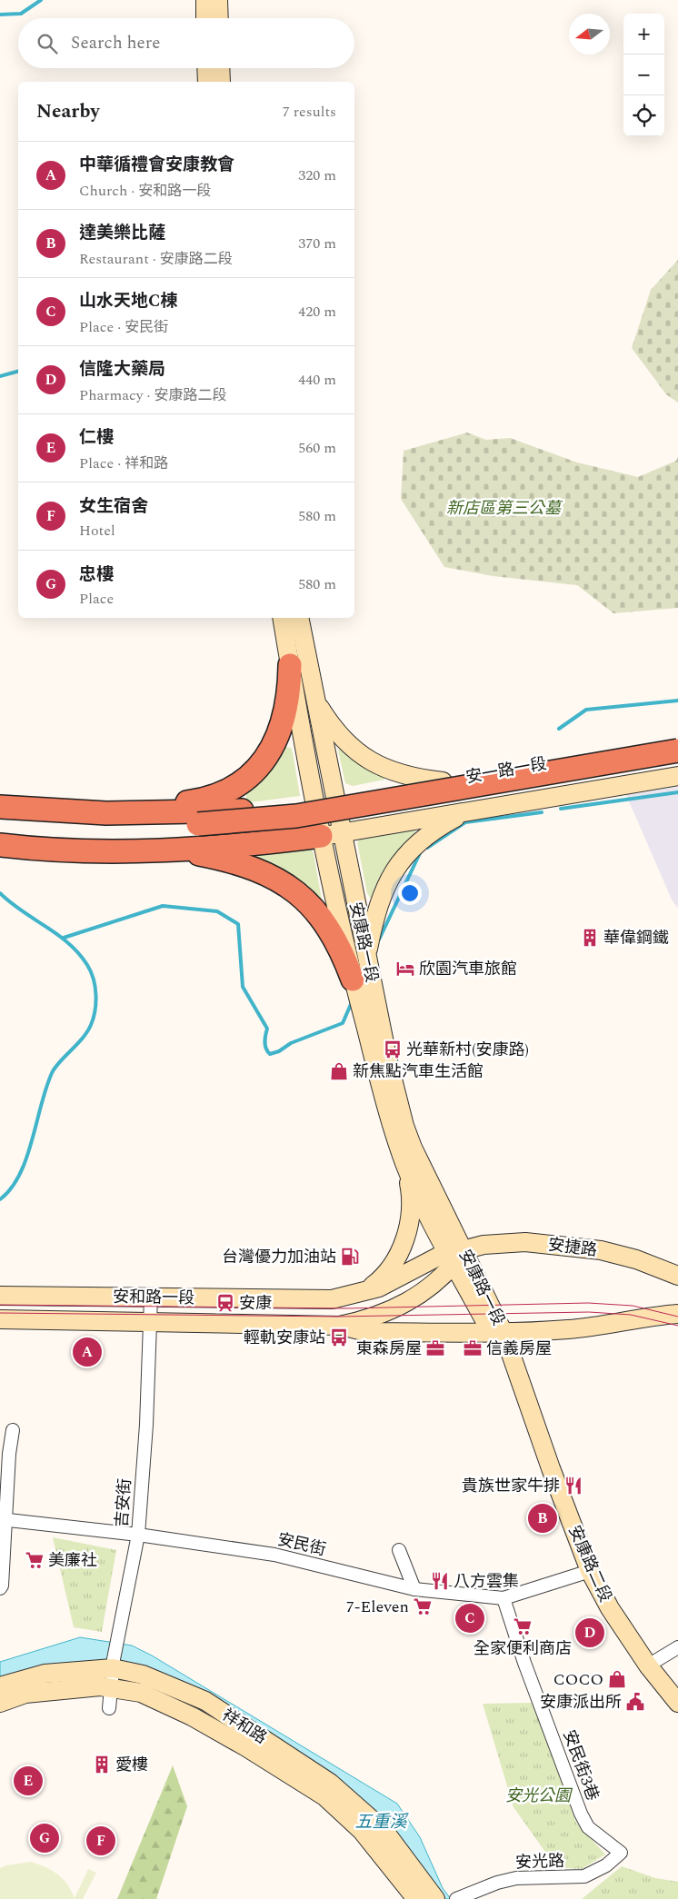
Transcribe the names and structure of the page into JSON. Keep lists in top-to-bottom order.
{
  "streets": {
    "main road": [
      "安一路一段",
      "安康路一段",
      "安捷路",
      "安和路一段",
      "安康路二段",
      "祥和路"
    ],
    "street": [
      "吉安街",
      "安民街",
      "安民街3巷",
      "安光路"
    ]
  },
  "crossings": [
    ["安一路一段", "安康路一段"],
    ["安康路一段", "安捷路"],
    ["安康路一段", "安和路一段"],
    ["安康路一段", "安康路二段"],
    ["安捷路", "安和路一段"],
    ["安和路一段", "吉安街"],
    ["安和路一段", "安康路二段"],
    ["吉安街", "安民街"],
    ["吉安街", "祥和路"],
    ["安民街", "安康路二段"],
    ["安民街", "安民街3巷"],
    ["安民街3巷", "安光路"]
  ],
  "water": ["五重溪"],
  "parks": ["新店區第三公墓", "安光公園"],
  "places": {
    "building": ["華偉鋼鐵", "愛樓"],
    "hotel": ["欣園汽車旅館"],
    "bus stop": ["光華新村(安康路)", "輕軌安康站"],
    "shop": ["新焦點汽車生活館", "COCO"],
    "fuel station": ["台灣優力加油站"],
    "station": ["安康"],
    "office": ["東森房屋", "信義房屋"],
    "restaurant": ["貴族世家牛排", "八方雲集"],
    "supermarket": ["美廉社", "7-Eleven", "全家便利商店"],
    "public building": ["安康派出所"]
  },
  "north": "left",
  "page": {
    "map_buttons": ["+", "−"],
    "search": "Search here",
    "heading": ["Nearby", "7 results"],
    "list": [
      {
        "mark": "A",
        "name": "中華循禮會安康教會",
        "note": "Church · 安和路一段",
        "value": "320 m"
      },
      {
        "mark": "B",
        "name": "達美樂比薩",
        "note": "Restaurant · 安康路二段",
        "value": "370 m"
      },
      {
        "mark": "C",
        "name": "山水天地C棟",
        "note": "Place · 安民街",
        "value": "420 m"
      },
      {
        "mark": "D",
        "name": "信隆大藥局",
        "note": "Pharmacy · 安康路二段",
        "value": "440 m"
      },
      {
        "mark": "E",
        "name": "仁樓",
        "note": "Place · 祥和路",
        "value": "560 m"
      },
      {
        "mark": "F",
        "name": "女生宿舍",
        "note": "Hotel",
        "value": "580 m"
      },
      {
        "mark": "G",
        "name": "忠樓",
        "note": "Place",
        "value": "580 m"
      }
    ],
    "pins": [
      "A",
      "B",
      "C",
      "D",
      "E",
      "G",
      "F"
    ]
  }
}
